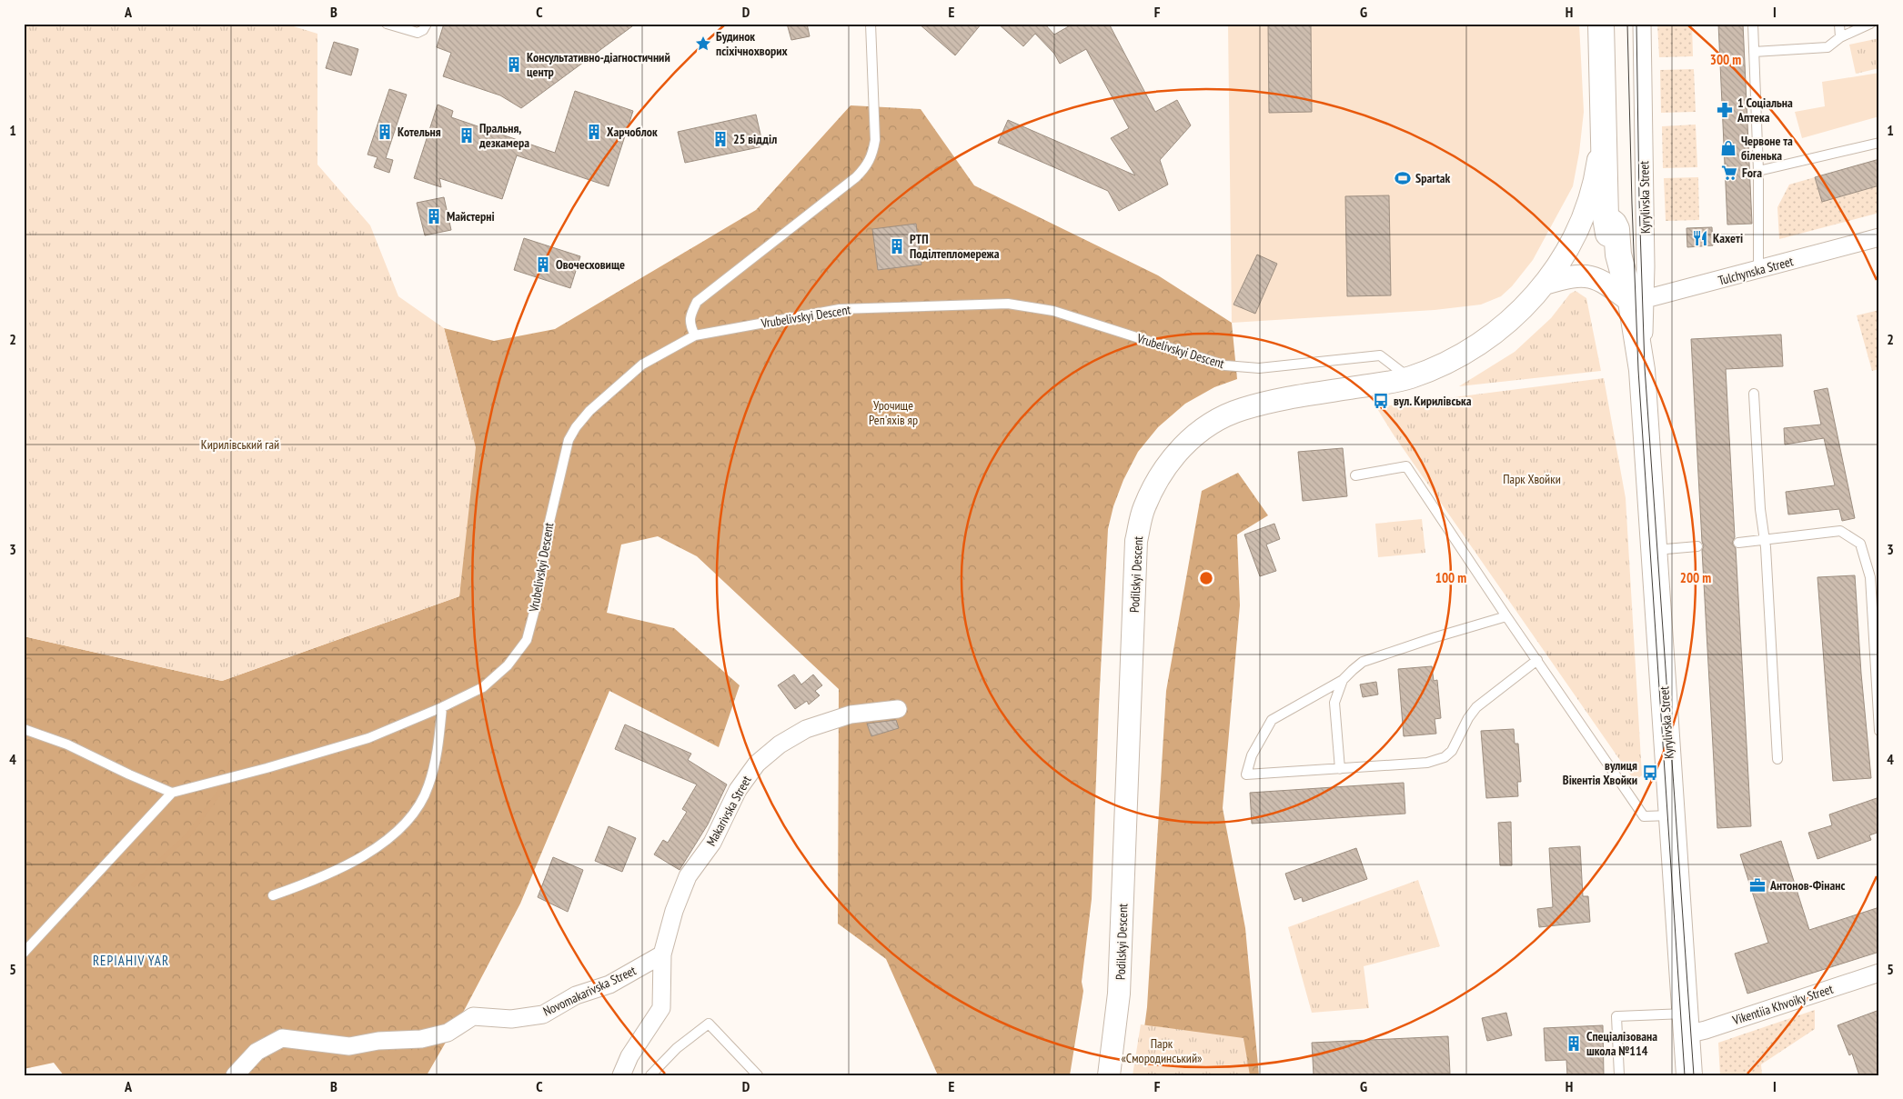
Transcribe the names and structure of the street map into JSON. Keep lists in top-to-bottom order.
{
  "streets": {
    "main road": ["Kyrylivska Street"],
    "street": [
      "Tulchynska Street",
      "Podilskyi Descent",
      "Makarivska Street",
      "Novomakarivska Street",
      "Vikentiia Khvoiky Street"
    ],
    "lane": ["Vrubelivskyi Descent"]
  },
  "crossings": [
    ["Kyrylivska Street", "Tulchynska Street"],
    ["Kyrylivska Street", "Podilskyi Descent"],
    ["Kyrylivska Street", "Vikentiia Khvoiky Street"],
    ["Vrubelivskyi Descent", "Podilskyi Descent"],
    ["Makarivska Street", "Novomakarivska Street"]
  ],
  "districts": ["REPIAHIV YAR"],
  "parks": [
    "Урочище Реп'яхів яр",
    "Кирилівський гай",
    "Парк Хвойки",
    "Парк «Смородинський»"
  ],
  "places": {
    "place": ["Будинок псіхічнохворих"],
    "building": [
      "Консультативно-діагностичний центр",
      "Котельня",
      "Харчоблок",
      "Пральня, дезкамера",
      "25 відділ",
      "Майстерні",
      "РТП Поділтепломережа",
      "Овочесховище",
      "Спеціалізована школа №114"
    ],
    "pharmacy": ["1 Соціальна Аптека"],
    "shop": ["Червоне та біленька"],
    "supermarket": ["Fora"],
    "sports": ["Spartak"],
    "restaurant": ["Кахеті"],
    "bus stop": ["вул. Кирилівська", "вулиця Вікентія Хвойки"],
    "office": ["Антонов-Фінанс"]
  },
  "grid": {
    "columns": [
      "A",
      "B",
      "C",
      "D",
      "E",
      "F",
      "G",
      "H",
      "I"
    ],
    "rows": [
      "1",
      "2",
      "3",
      "4",
      "5"
    ]
  },
  "rings": ["300 m", "100 m", "200 m"]
}
